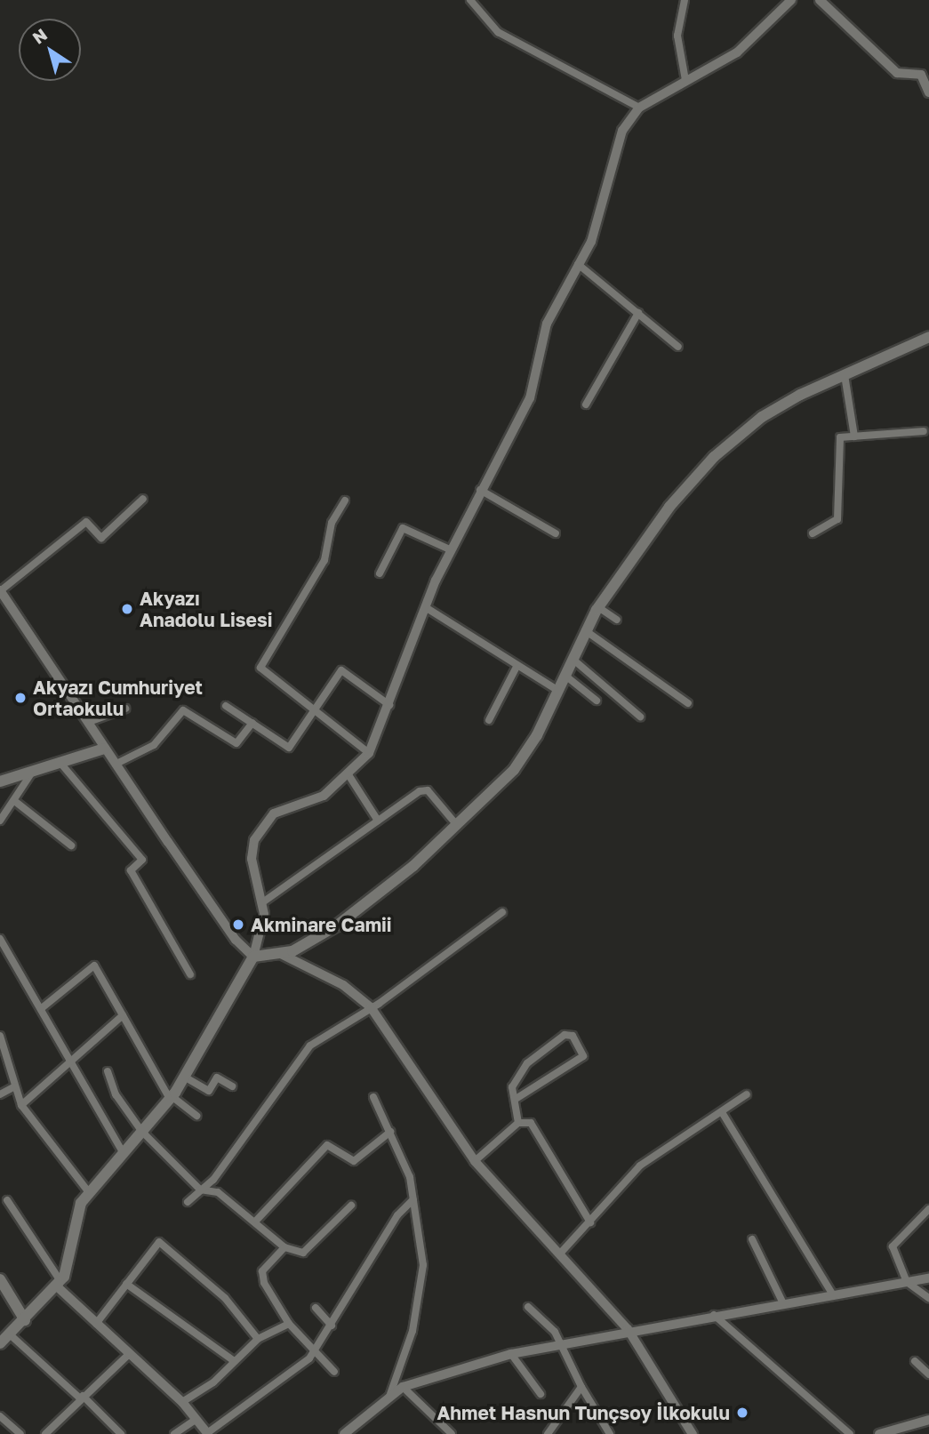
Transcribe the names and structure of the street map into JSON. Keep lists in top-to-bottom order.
{
  "places": [
    "Akyazı Anadolu Lisesi",
    "Akyazı Cumhuriyet Ortaokulu",
    "Akminare Camii",
    "Ahmet Hasnun Tunçsoy İlkokulu"
  ],
  "north": "top left"
}
